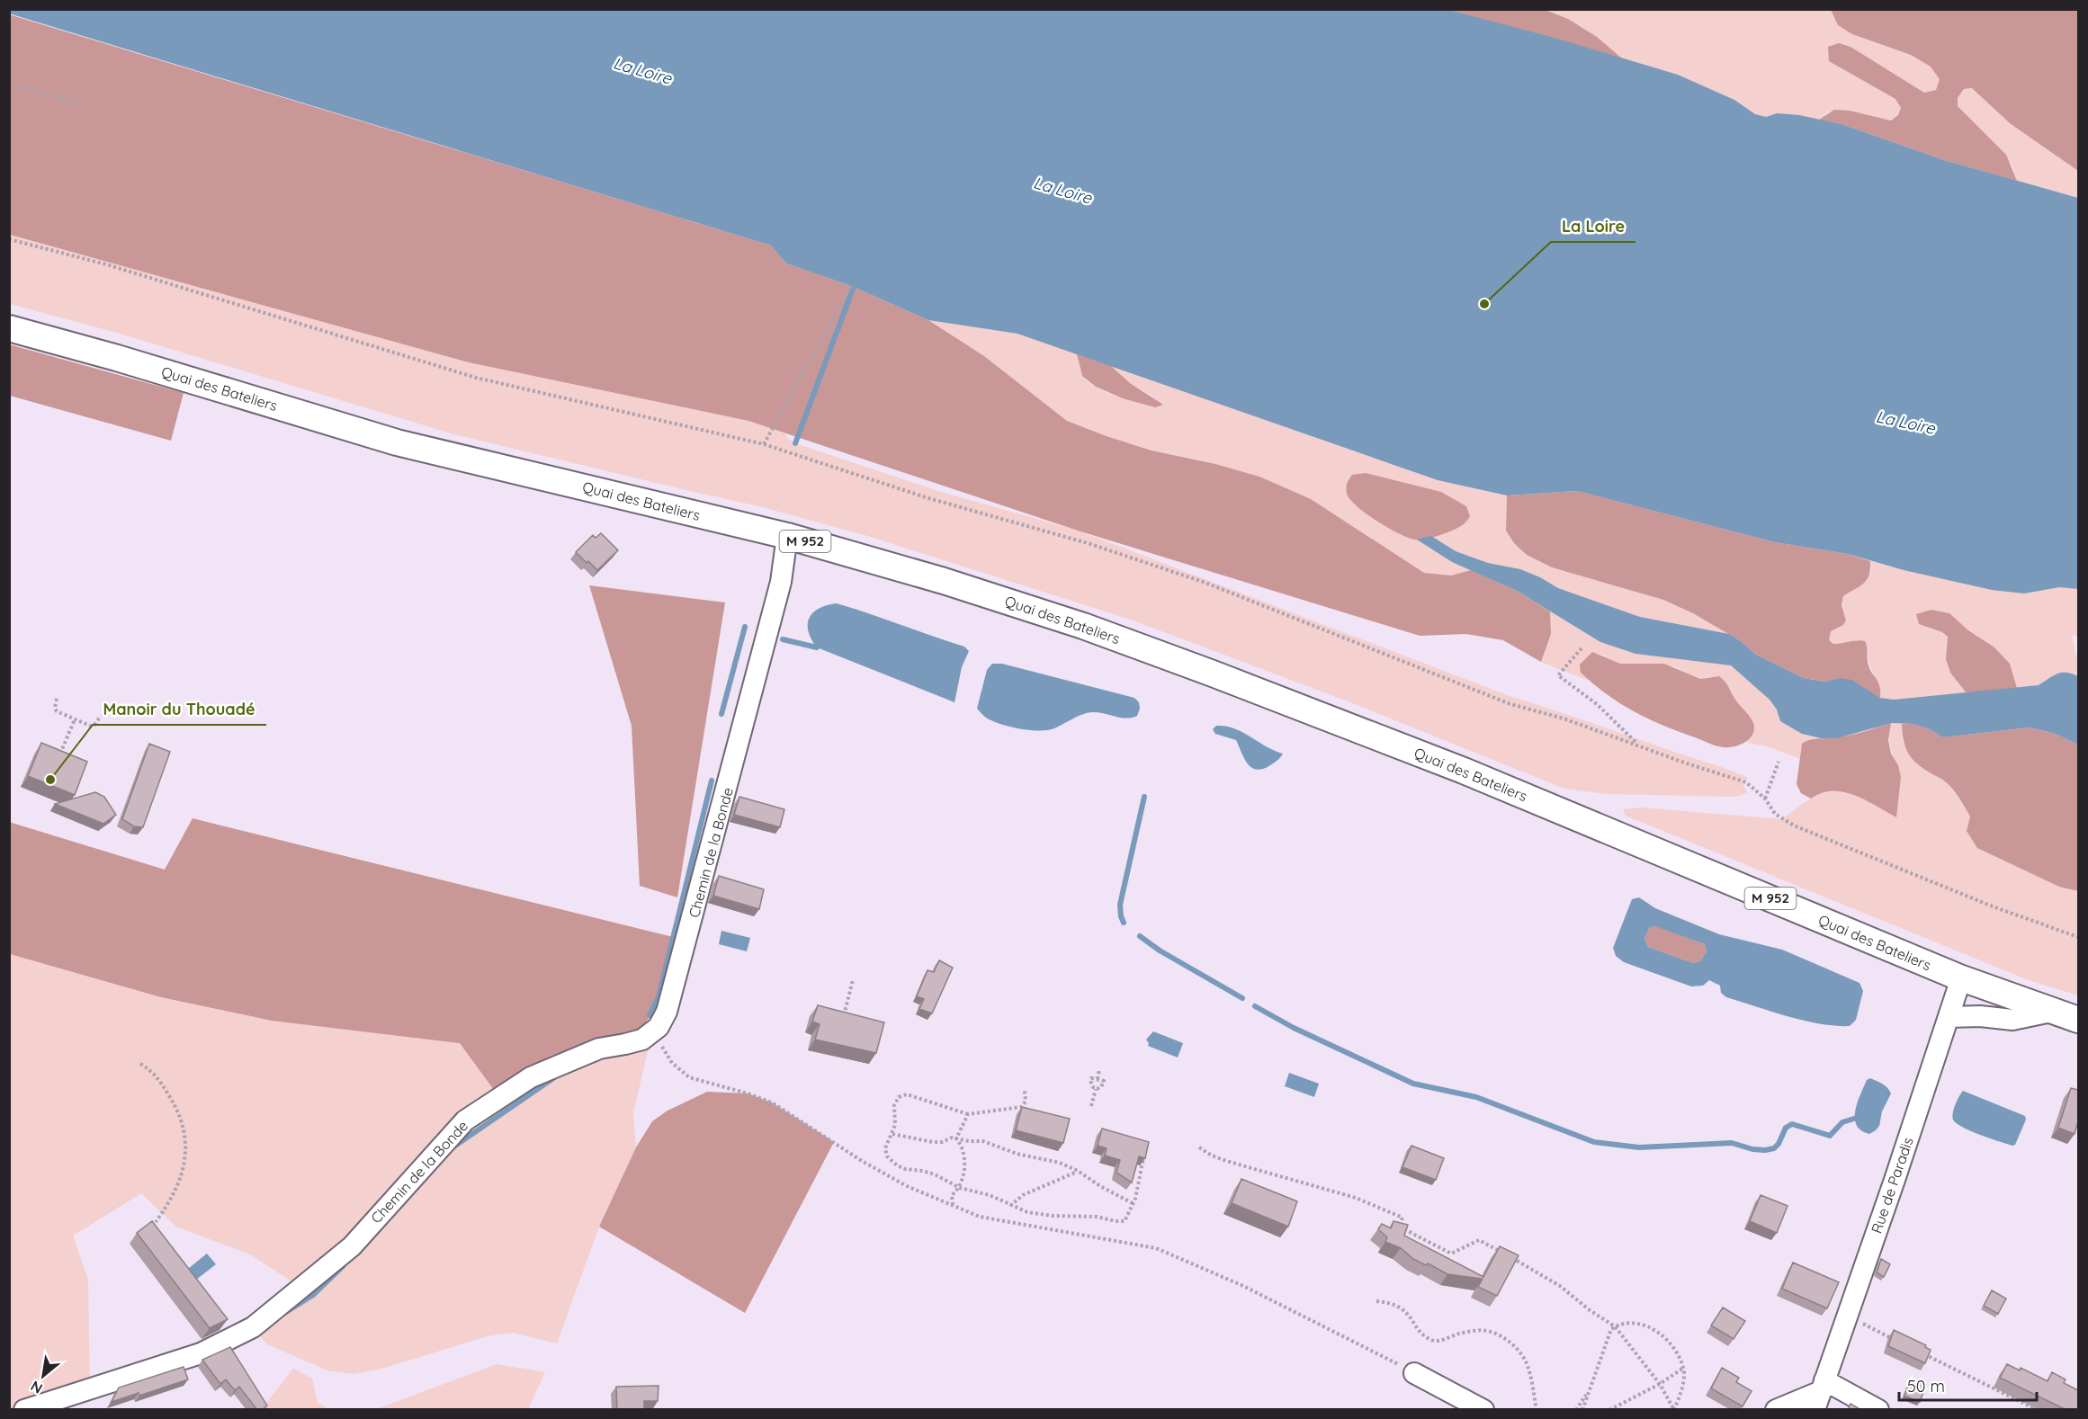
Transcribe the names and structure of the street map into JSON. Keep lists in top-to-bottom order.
{
  "streets": {
    "main road": ["Quai des Bateliers", "M 952"],
    "street": ["Chemin de la Bonde", "Rue de Paradis"]
  },
  "crossings": [
    ["Quai des Bateliers", "Chemin de la Bonde"],
    ["Quai des Bateliers", "Rue de Paradis"]
  ],
  "water": ["La Loire"],
  "places": ["La Loire", "Manoir du Thouadé"],
  "scale_bar": "50 m",
  "north": "bottom left"
}
